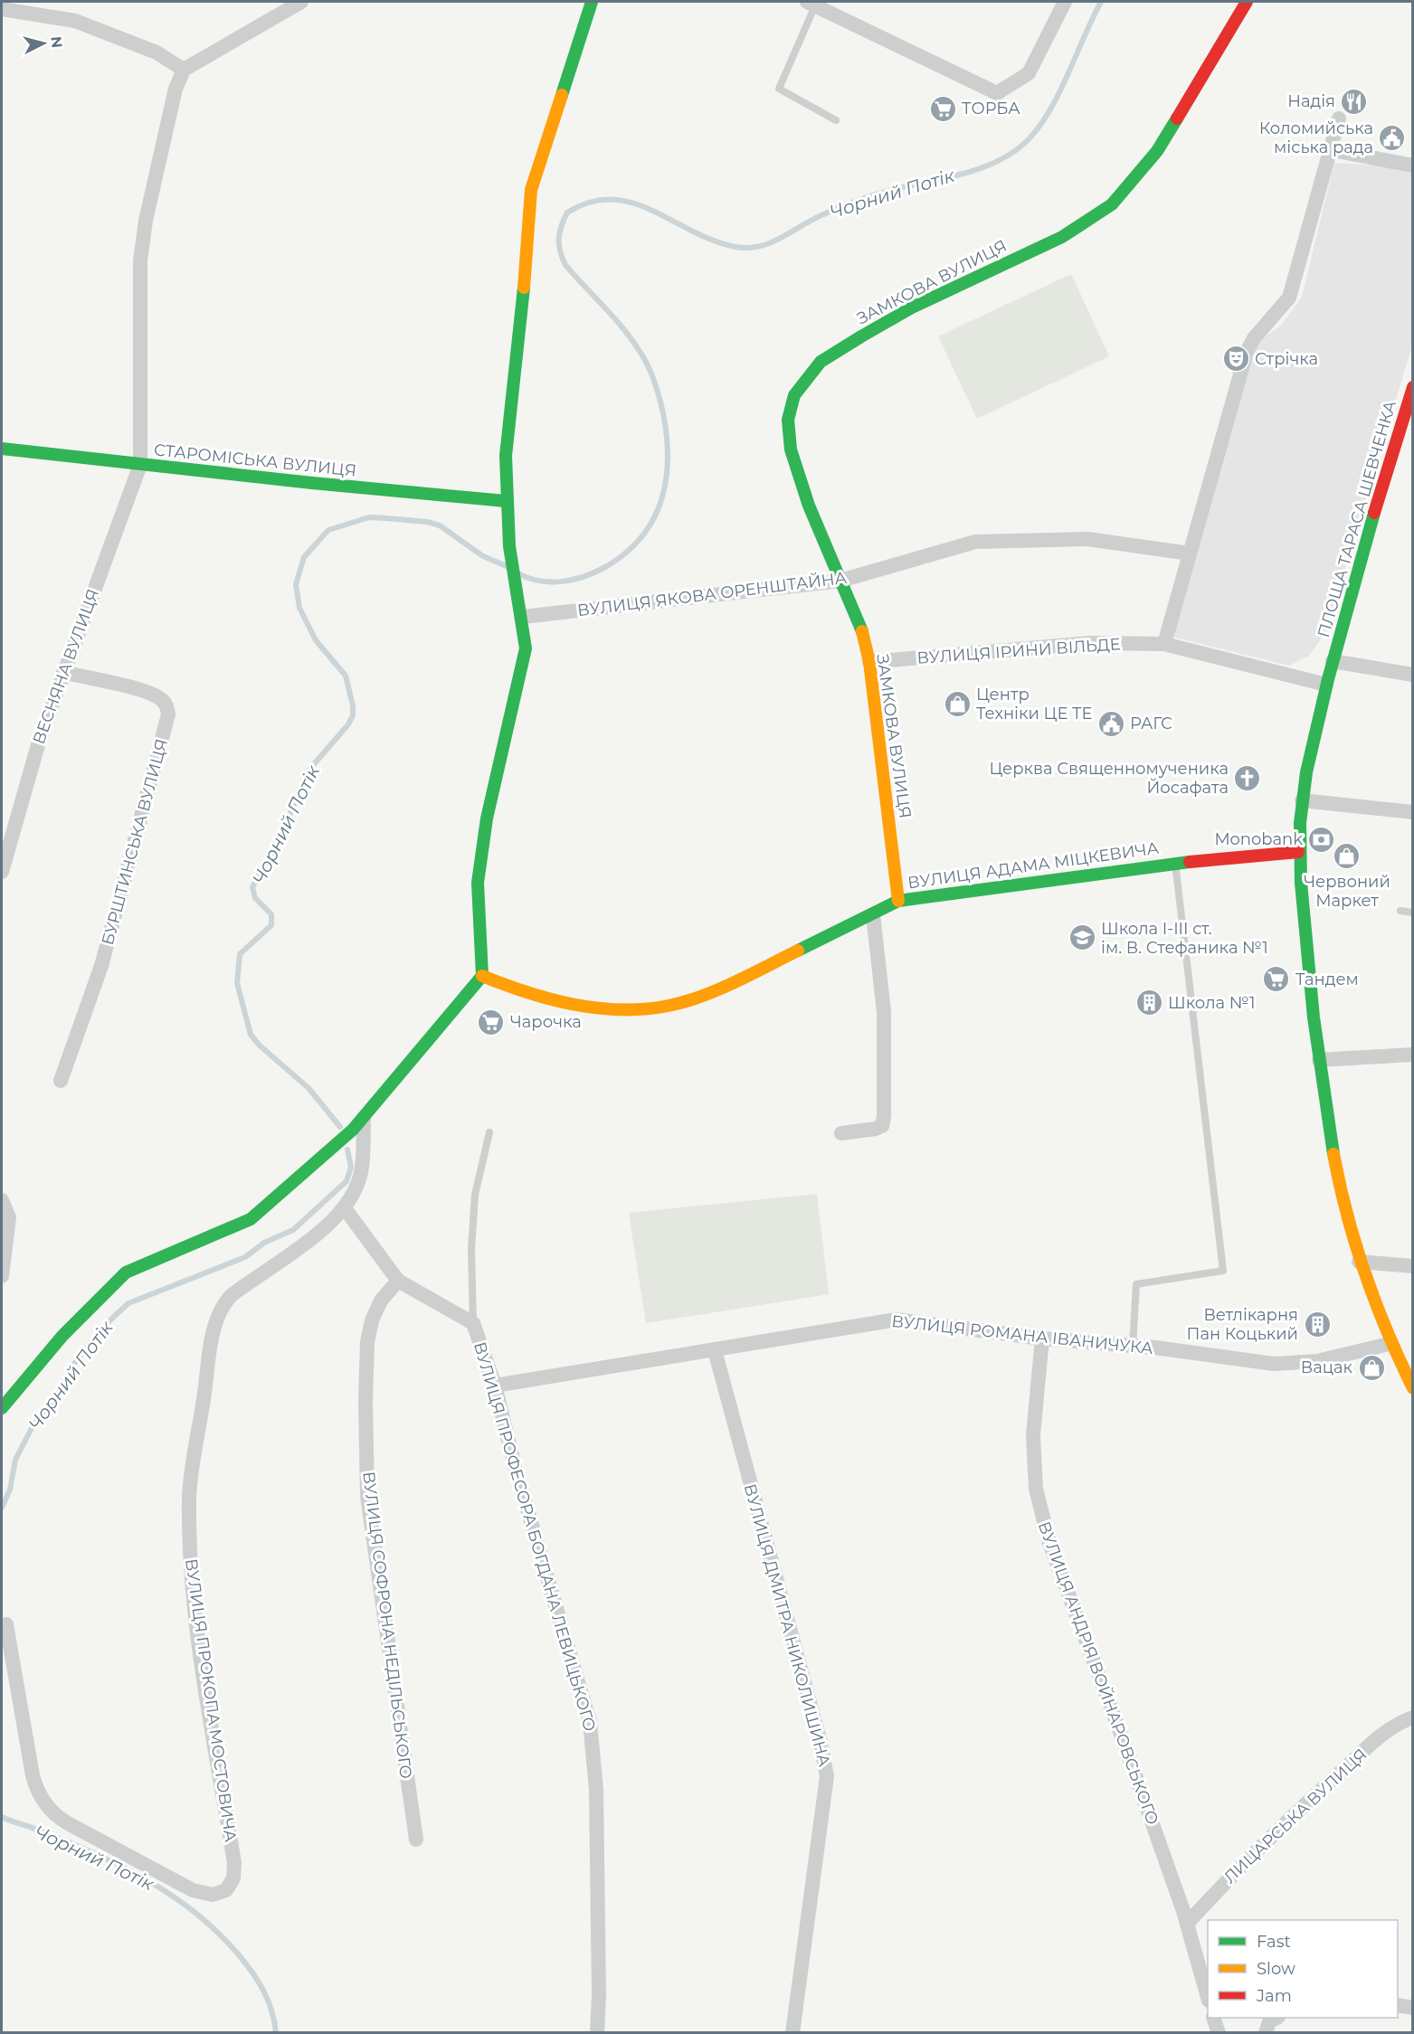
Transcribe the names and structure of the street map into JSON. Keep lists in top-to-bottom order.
{
  "streets": {
    "street": [
      "ЗАМКОВА ВУЛИЦЯ",
      "СТАРОМІСЬКА ВУЛИЦЯ",
      "ПЛОЩА ТАРАСА ШЕВЧЕНКА",
      "ВУЛИЦЯ ЯКОВА ОРЕНШТАЙНА",
      "ВУЛИЦЯ ІРИНИ ВІЛЬДЕ",
      "ВЕСНЯНА ВУЛИЦЯ",
      "БУРШТИНСЬКА ВУЛИЦЯ",
      "ВУЛИЦЯ АДАМА МІЦКЕВИЧА",
      "ВУЛИЦЯ РОМАНА ІВАНИЧУКА",
      "ВУЛИЦЯ ПРОФЕСОРА БОГДАНА ЛЕВИЦЬКОГО",
      "ВУЛИЦЯ СОФРОНА НЕДІЛЬСЬКОГО",
      "ВУЛИЦЯ ДМИТРА НИКОЛИШИНА",
      "ВУЛИЦЯ АНДРІЯ ВОЙНАРОВСЬКОГО",
      "ВУЛИЦЯ ПРОКОПА МОСТОВИЧА",
      "ЛИЦАРСЬКА ВУЛИЦЯ"
    ]
  },
  "crossings": [
    ["ЗАМКОВА ВУЛИЦЯ", "ВУЛИЦЯ ЯКОВА ОРЕНШТАЙНА"],
    ["ЗАМКОВА ВУЛИЦЯ", "ВУЛИЦЯ ІРИНИ ВІЛЬДЕ"],
    ["ЗАМКОВА ВУЛИЦЯ", "ВУЛИЦЯ АДАМА МІЦКЕВИЧА"],
    ["СТАРОМІСЬКА ВУЛИЦЯ", "ВЕСНЯНА ВУЛИЦЯ"],
    ["ПЛОЩА ТАРАСА ШЕВЧЕНКА", "ВУЛИЦЯ ІРИНИ ВІЛЬДЕ"],
    ["ПЛОЩА ТАРАСА ШЕВЧЕНКА", "ВУЛИЦЯ АДАМА МІЦКЕВИЧА"],
    ["ПЛОЩА ТАРАСА ШЕВЧЕНКА", "ВУЛИЦЯ РОМАНА ІВАНИЧУКА"],
    ["ВЕСНЯНА ВУЛИЦЯ", "БУРШТИНСЬКА ВУЛИЦЯ"],
    ["ВУЛИЦЯ РОМАНА ІВАНИЧУКА", "ВУЛИЦЯ ПРОФЕСОРА БОГДАНА ЛЕВИЦЬКОГО"],
    ["ВУЛИЦЯ РОМАНА ІВАНИЧУКА", "ВУЛИЦЯ ДМИТРА НИКОЛИШИНА"],
    ["ВУЛИЦЯ РОМАНА ІВАНИЧУКА", "ВУЛИЦЯ АНДРІЯ ВОЙНАРОВСЬКОГО"],
    ["ВУЛИЦЯ ПРОФЕСОРА БОГДАНА ЛЕВИЦЬКОГО", "ВУЛИЦЯ СОФРОНА НЕДІЛЬСЬКОГО"],
    ["ВУЛИЦЯ АНДРІЯ ВОЙНАРОВСЬКОГО", "ЛИЦАРСЬКА ВУЛИЦЯ"]
  ],
  "water": ["Чорний Потік"],
  "places": {
    "restaurant": ["Надія"],
    "supermarket": ["ТОРБА", "Тандем", "Чарочка"],
    "public building": ["Коломийська міська рада", "РАГС"],
    "theatre": ["Стрічка"],
    "shop": ["Центр Техніки ЦЕ ТЕ", "Червоний Маркет", "Вацак"],
    "church": ["Церква Священномученика Йосафата"],
    "bank": ["Monobank"],
    "school or university": ["Школа I-III ст. ім. В. Стефаника №1"],
    "building": ["Школа №1", "Ветлікарня Пан Коцький"]
  },
  "legend": ["Fast", "Slow", "Jam"],
  "north": "right"
}
